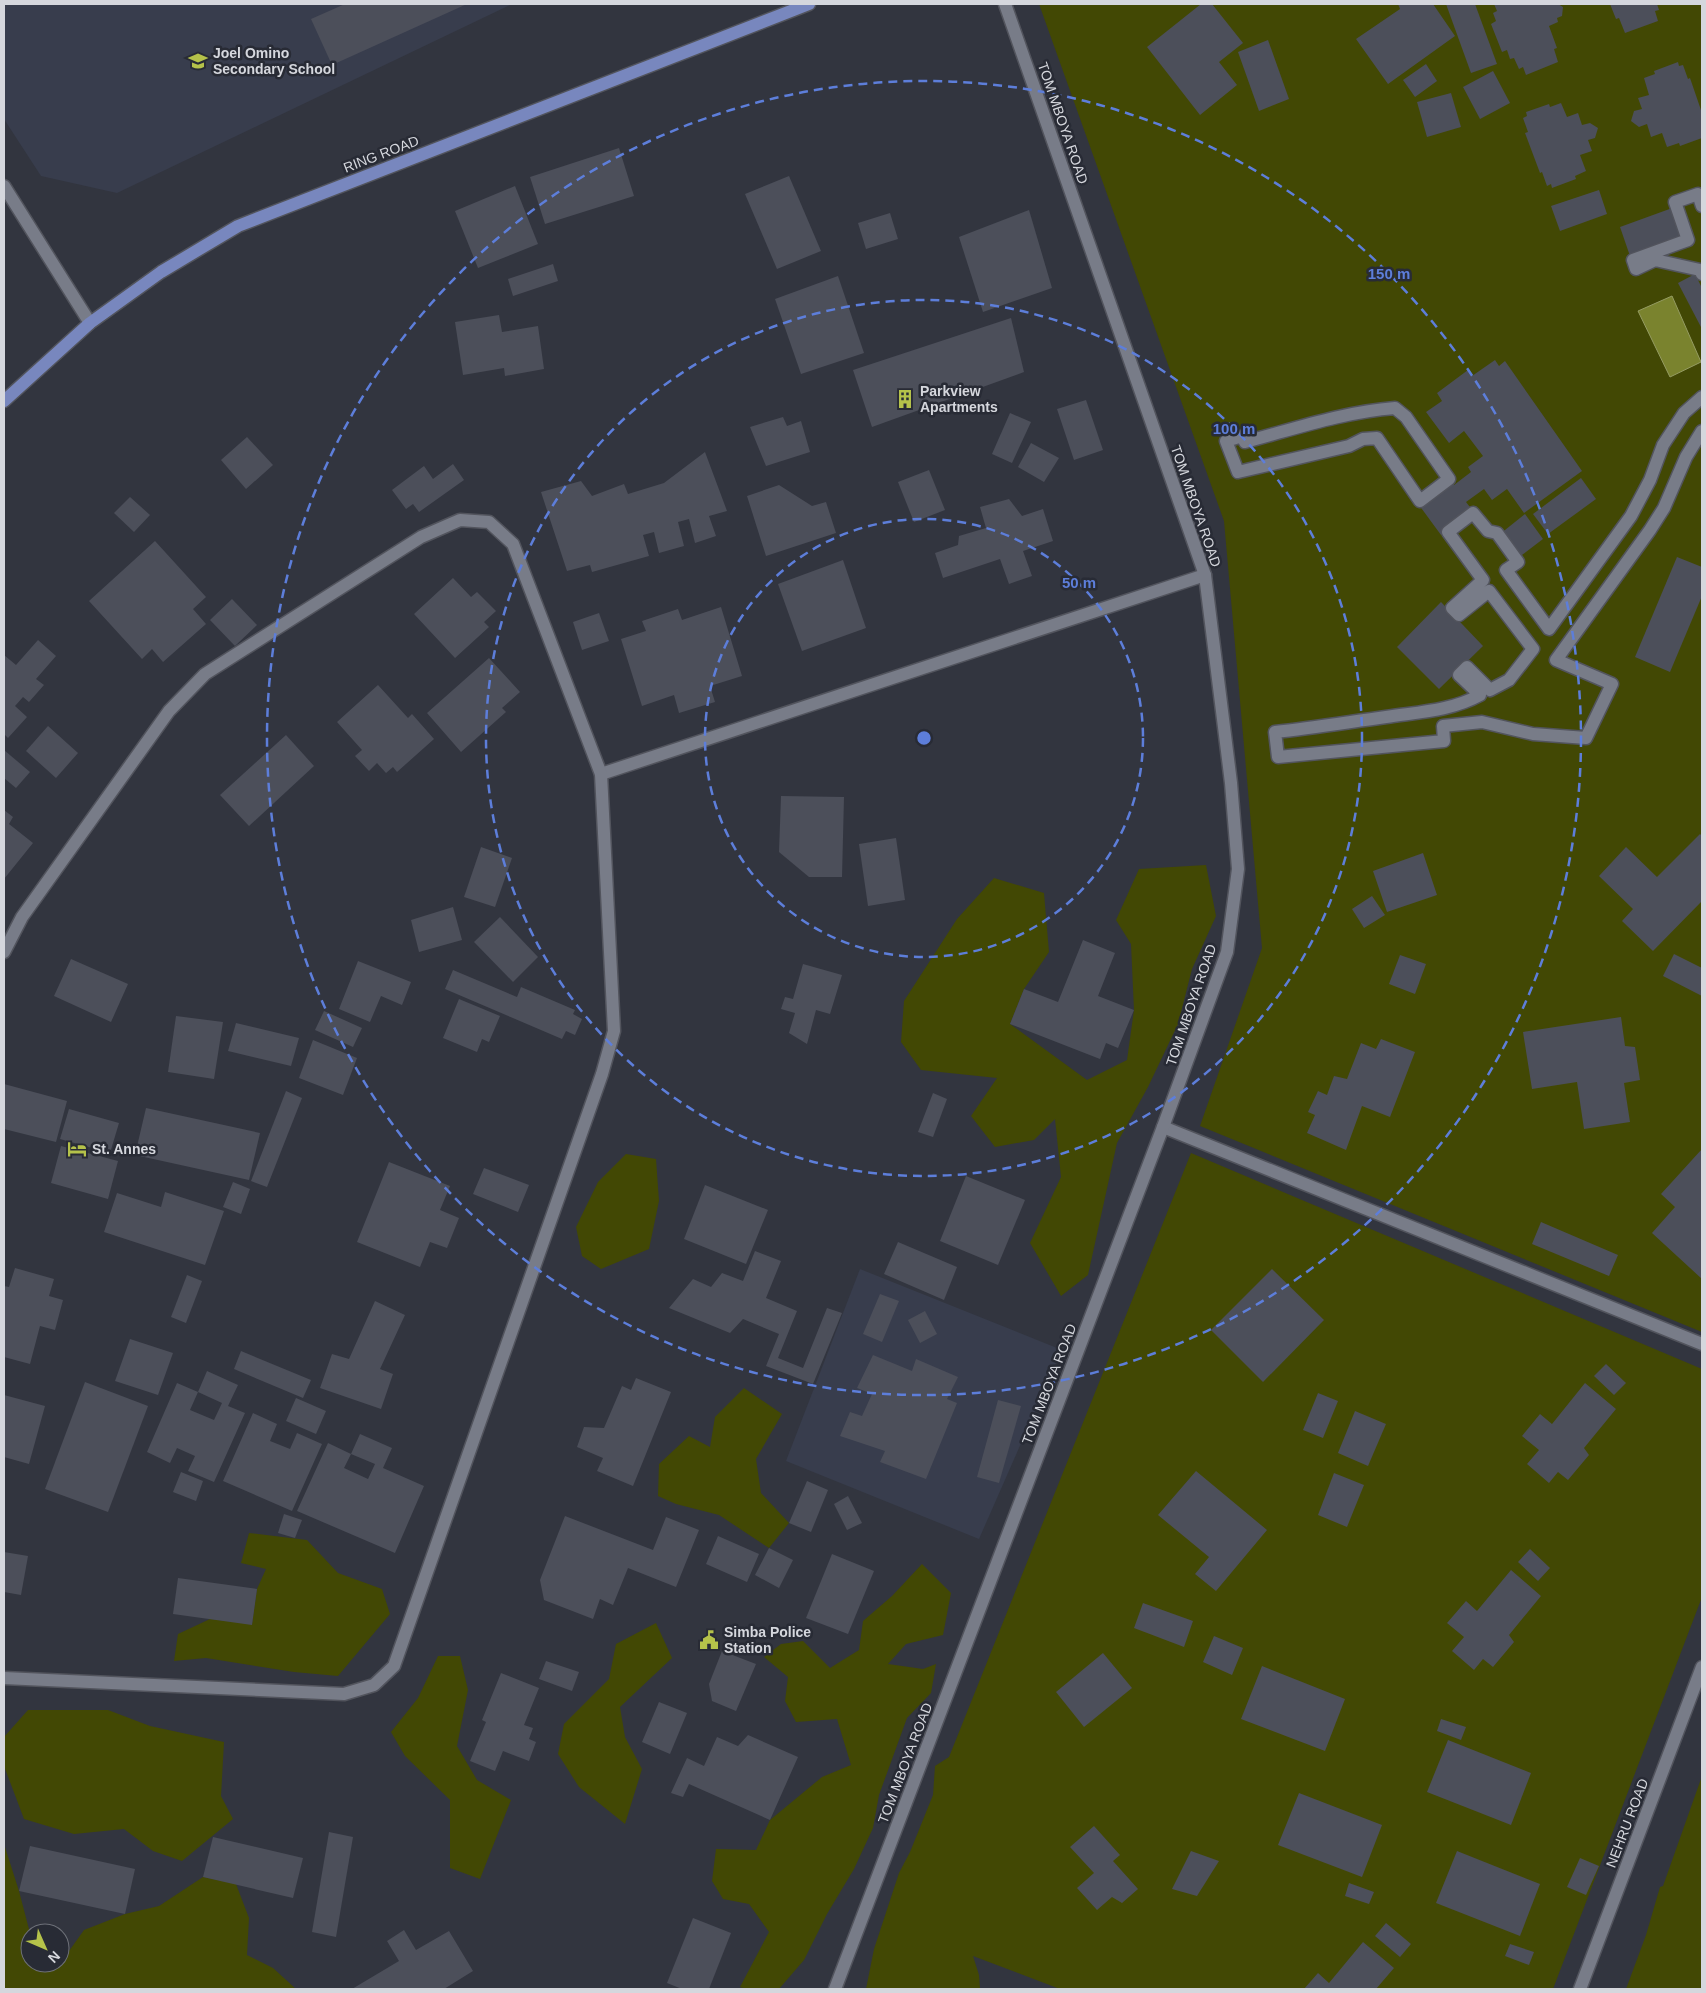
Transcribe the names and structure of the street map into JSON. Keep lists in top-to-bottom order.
{
  "streets": {
    "main road": ["RING ROAD"],
    "street": ["TOM MBOYA ROAD", "NEHRU ROAD"]
  },
  "places": {
    "school or university": ["Joel Omino Secondary School"],
    "building": ["Parkview Apartments"],
    "hotel": ["St. Annes"],
    "public building": ["Simba Police Station"]
  },
  "north": "bottom right",
  "rings": ["150 m", "100 m", "50 m"]
}
